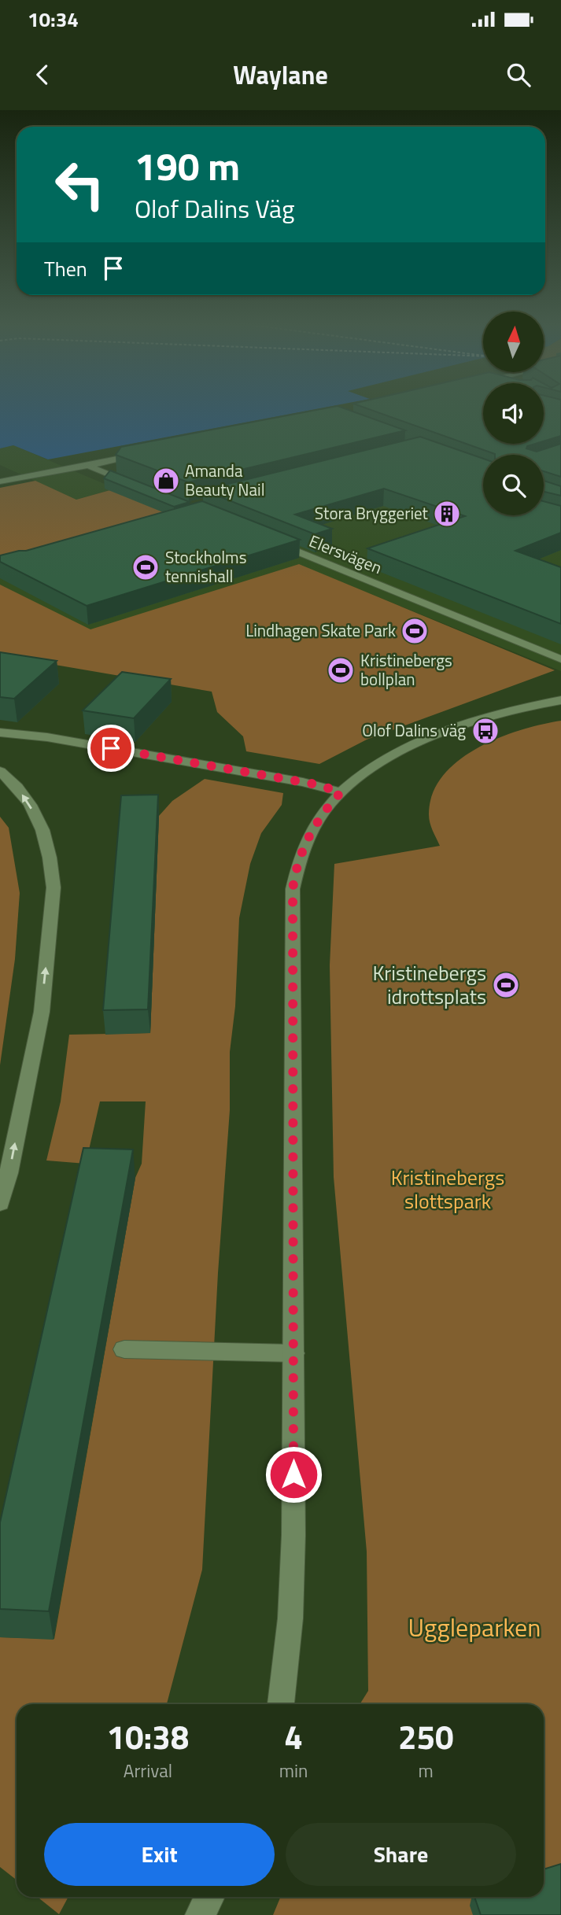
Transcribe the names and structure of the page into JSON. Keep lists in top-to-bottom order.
{
  "streets": {
    "street": ["Elersvägen"]
  },
  "parks": ["Kristinebergs slottspark", "Uggleparken"],
  "places": {
    "shop": ["Amanda Beauty Nail"],
    "building": ["Stora Bryggeriet"],
    "sports": [
      "Stockholms tennishall",
      "Lindhagen Skate Park",
      "Kristinebergs bollplan",
      "Kristinebergs idrottsplats"
    ],
    "bus stop": ["Olof Dalins väg"]
  },
  "north": "top",
  "page": {
    "status": "10:34",
    "header": "Waylane",
    "turn": ["190 m", "Olof Dalins Väg"],
    "then": "Then",
    "eta": [
      "10:38",
      "Arrival",
      "4",
      "min",
      "250",
      "m"
    ],
    "buttons": ["Exit", "Share"]
  }
}
